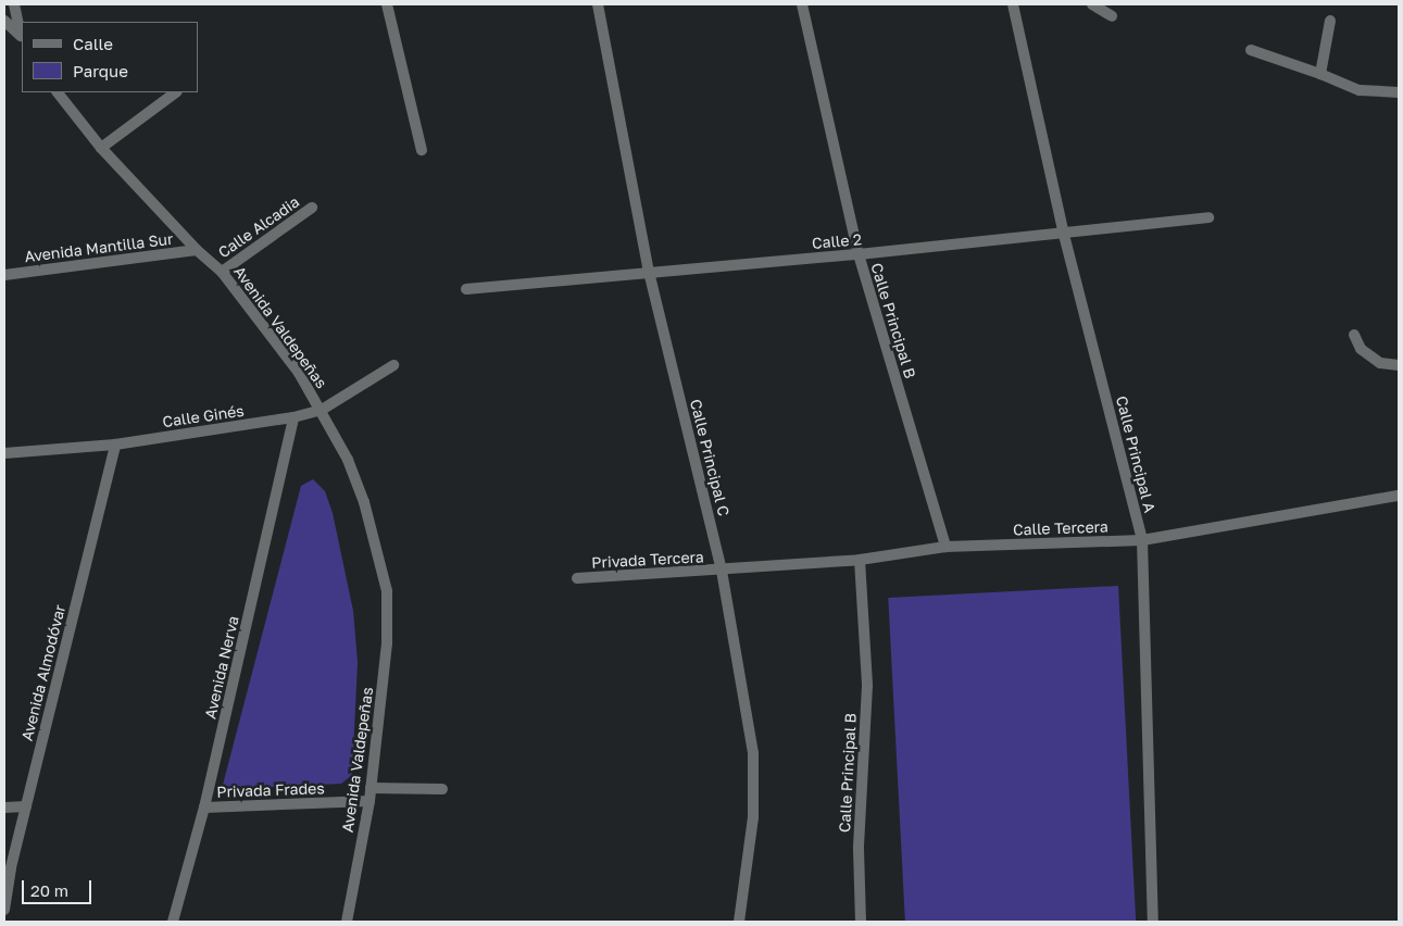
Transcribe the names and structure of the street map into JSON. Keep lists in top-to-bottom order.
{
  "streets": {
    "street": [
      "Calle Alcadia",
      "Calle 2",
      "Avenida Mantilla Sur",
      "Calle Principal B",
      "Avenida Valdepeñas",
      "Calle Ginés",
      "Calle Principal A",
      "Calle Principal C",
      "Calle Tercera",
      "Privada Tercera",
      "Avenida Nerva",
      "Avenida Almodóvar",
      "Privada Frades"
    ]
  },
  "crossings": [
    ["Calle Alcadia", "Avenida Valdepeñas"],
    ["Calle 2", "Calle Principal B"],
    ["Calle 2", "Calle Principal A"],
    ["Calle 2", "Calle Principal C"],
    ["Avenida Mantilla Sur", "Avenida Valdepeñas"],
    ["Calle Principal B", "Calle Tercera"],
    ["Avenida Valdepeñas", "Calle Ginés"],
    ["Avenida Valdepeñas", "Privada Frades"],
    ["Calle Ginés", "Avenida Nerva"],
    ["Calle Ginés", "Avenida Almodóvar"],
    ["Calle Principal A", "Calle Tercera"],
    ["Calle Principal C", "Calle Tercera"],
    ["Calle Principal C", "Privada Tercera"],
    ["Calle Tercera", "Privada Tercera"],
    ["Avenida Nerva", "Privada Frades"]
  ],
  "legend": ["Calle", "Parque"],
  "scale_bar": "20 m"
}
